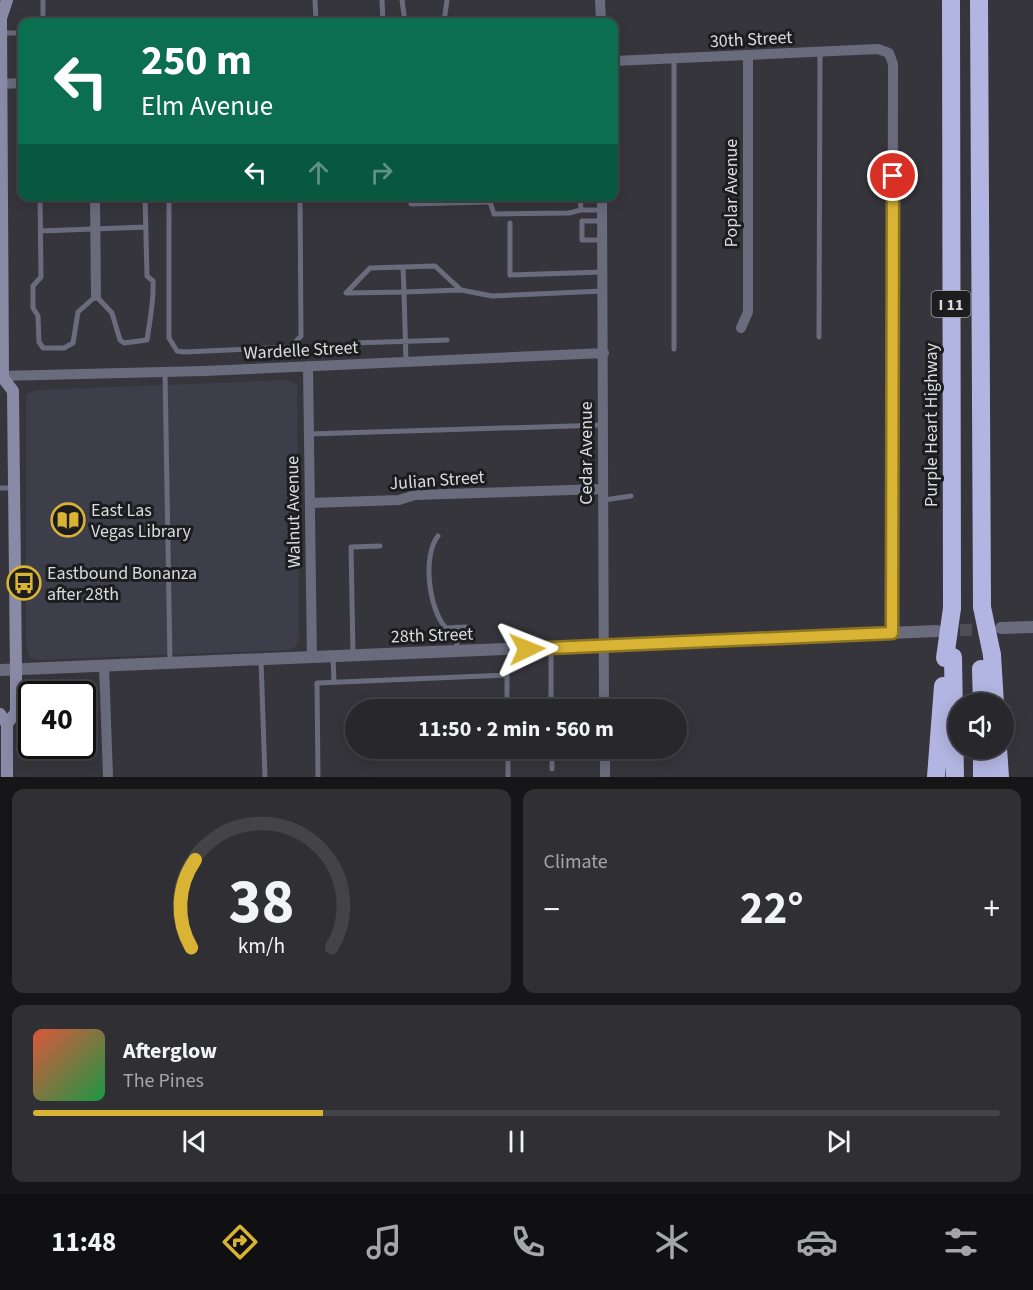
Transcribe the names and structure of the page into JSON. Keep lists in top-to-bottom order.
{
  "streets": {
    "highway": ["I 11", "Purple Heart Highway"],
    "street": [
      "30th Street",
      "Poplar Avenue",
      "Wardelle Street",
      "Cedar Avenue",
      "Julian Street",
      "Walnut Avenue",
      "28th Street"
    ]
  },
  "crossings": [
    ["30th Street", "Poplar Avenue"],
    ["30th Street", "28th Street"],
    ["Wardelle Street", "Cedar Avenue"],
    ["Wardelle Street", "Walnut Avenue"],
    ["Cedar Avenue", "Julian Street"],
    ["Cedar Avenue", "28th Street"],
    ["Julian Street", "Walnut Avenue"],
    ["Walnut Avenue", "28th Street"]
  ],
  "places": {
    "library": ["East Las Vegas Library"],
    "bus stop": ["Eastbound Bonanza after 28th"]
  },
  "page": {
    "turn": ["250 m", "Elm Avenue"],
    "limit": "40",
    "trip": "11:50 · 2 min · 560 m",
    "tile": "Climate",
    "heat": ["−", "22°", "+"],
    "song": ["Afterglow", "The Pines"],
    "tabs": "11:48",
    "gauge": ["38", "km/h"]
  }
}
